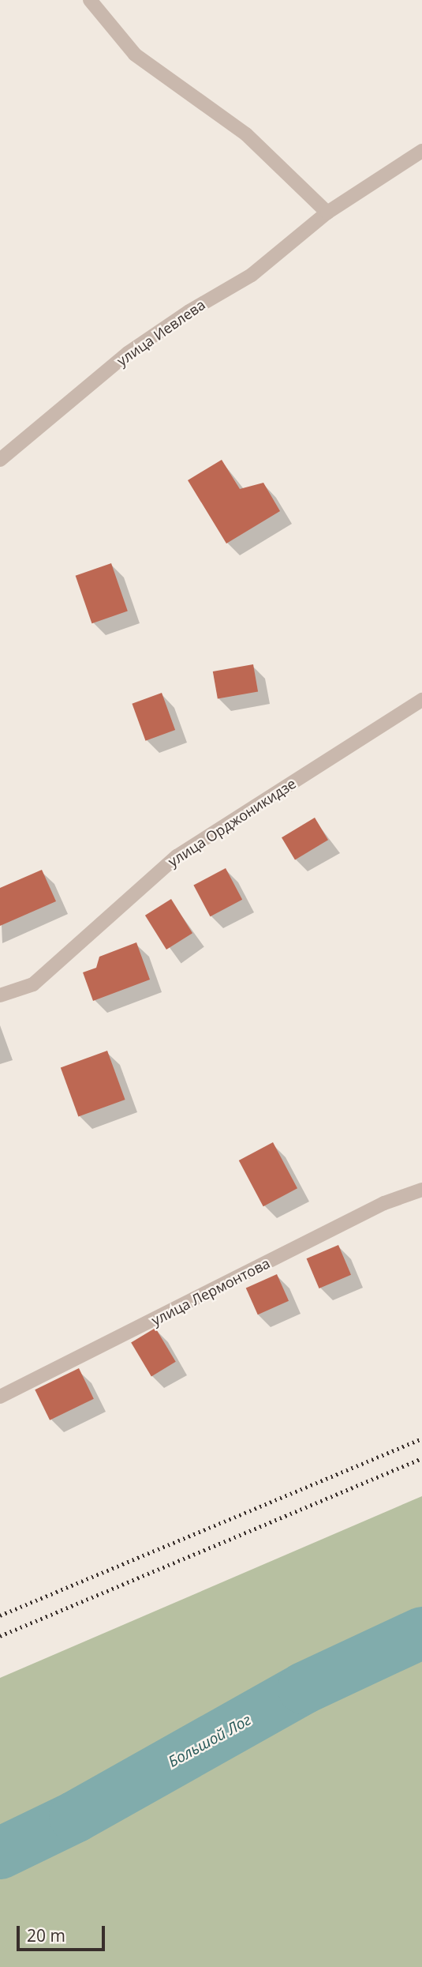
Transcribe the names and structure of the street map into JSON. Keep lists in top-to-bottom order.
{
  "streets": {
    "street": ["улица Иевлева", "улица Орджоникидзе", "улица Лермонтова"]
  },
  "water": ["Большой Лог"],
  "scale_bar": "20 m"
}
